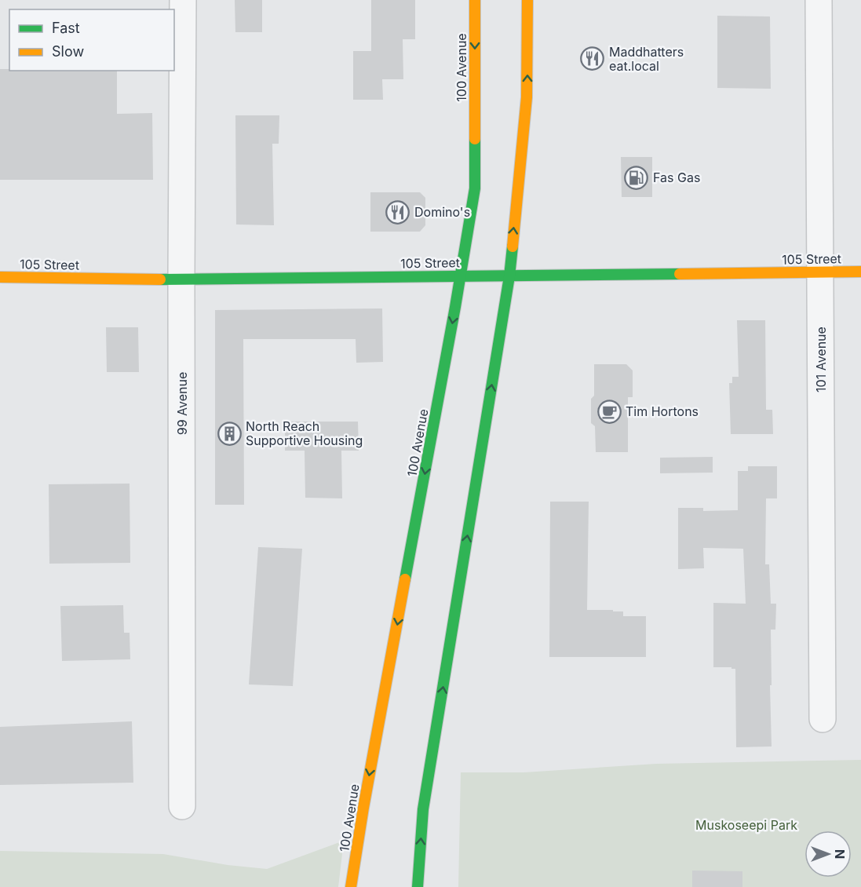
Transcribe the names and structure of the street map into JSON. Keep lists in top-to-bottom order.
{
  "streets": {
    "main road": ["100 Avenue", "105 Street"],
    "street": ["101 Avenue", "99 Avenue"]
  },
  "crossings": [
    ["100 Avenue", "105 Street"],
    ["105 Street", "101 Avenue"],
    ["105 Street", "99 Avenue"]
  ],
  "parks": ["Muskoseepi Park"],
  "places": {
    "restaurant": ["Maddhatters eat.local", "Domino's"],
    "fuel station": ["Fas Gas"],
    "cafe": ["Tim Hortons"],
    "building": ["North Reach Supportive Housing"]
  },
  "legend": ["Fast", "Slow"],
  "north": "right"
}
